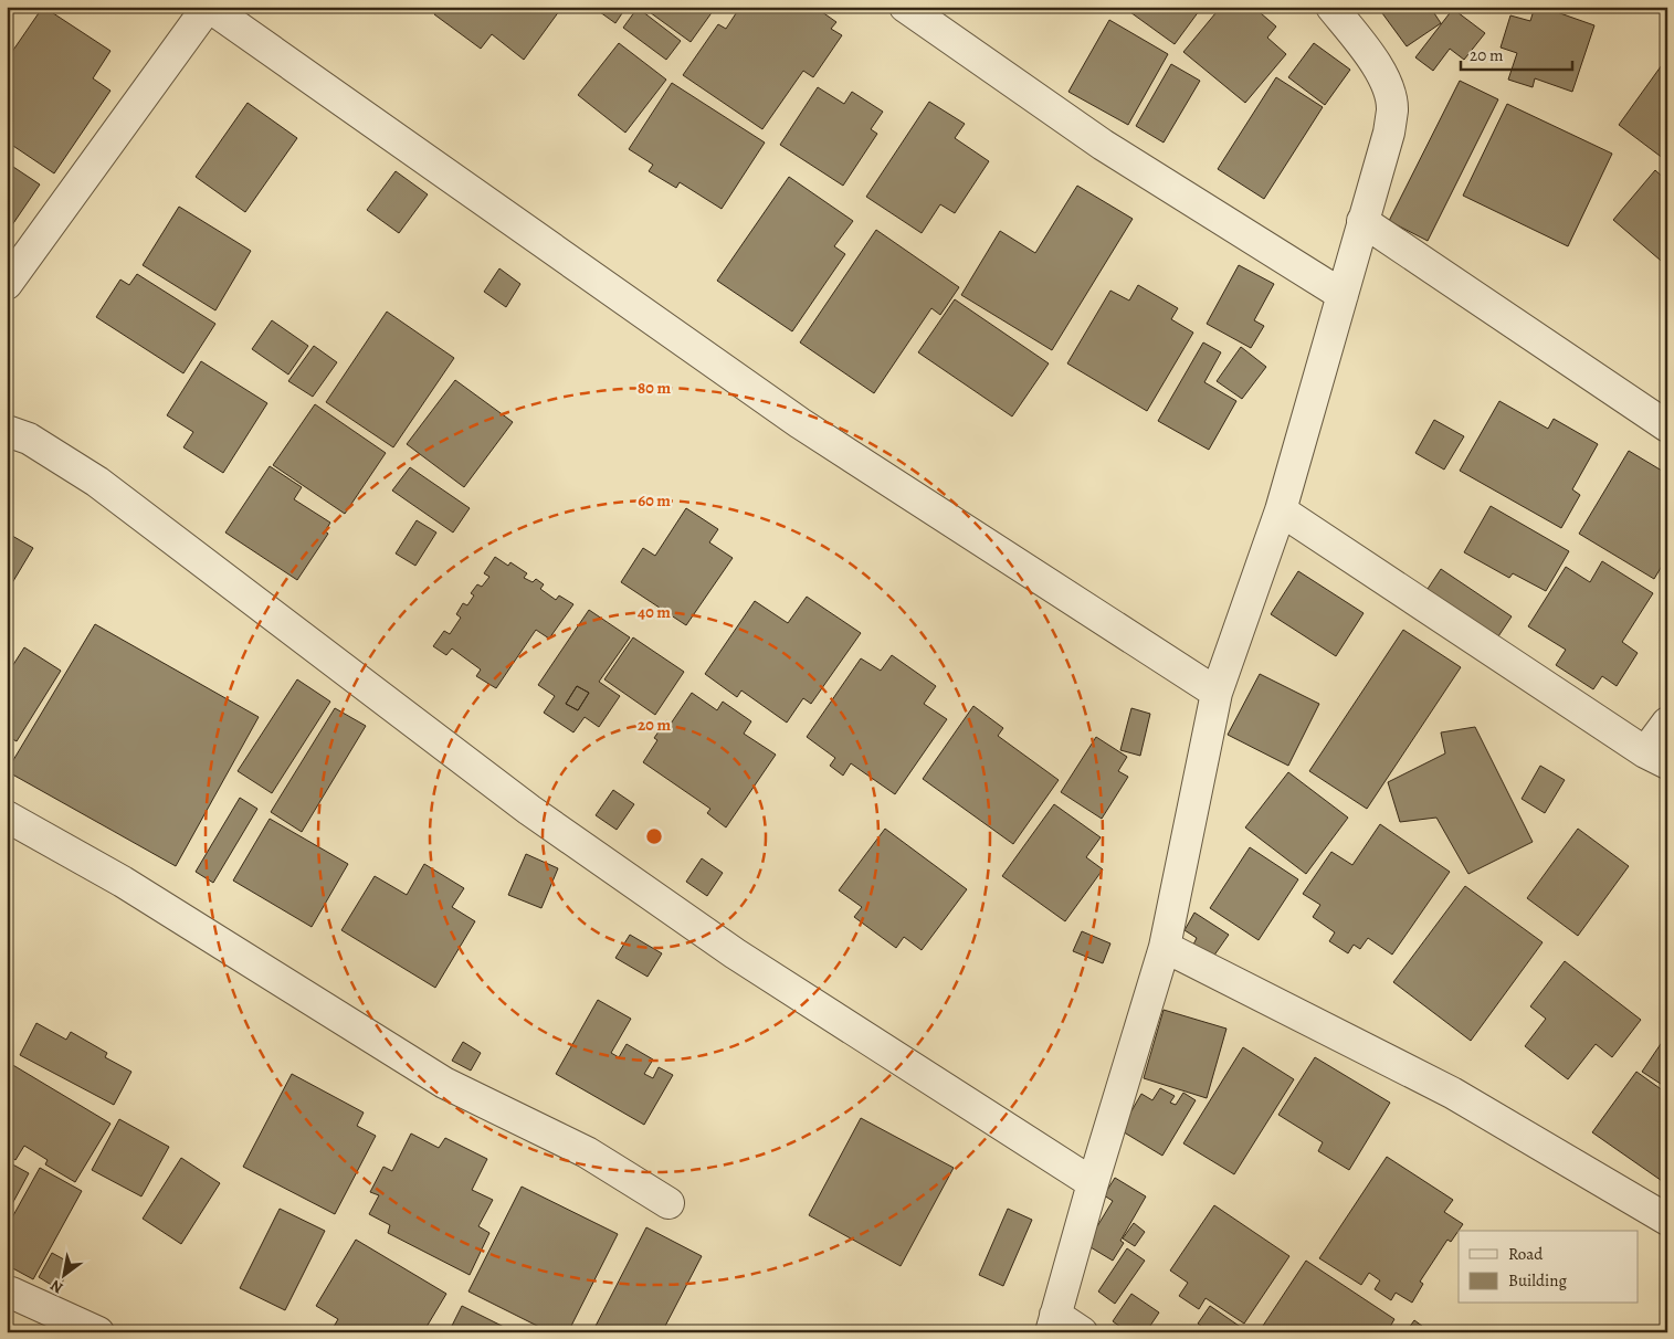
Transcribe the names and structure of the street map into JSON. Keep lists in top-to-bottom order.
{
  "legend": ["Road", "Building"],
  "scale_bar": "20 m",
  "north": "bottom left",
  "rings": [
    "80 m",
    "60 m",
    "40 m",
    "20 m"
  ]
}
